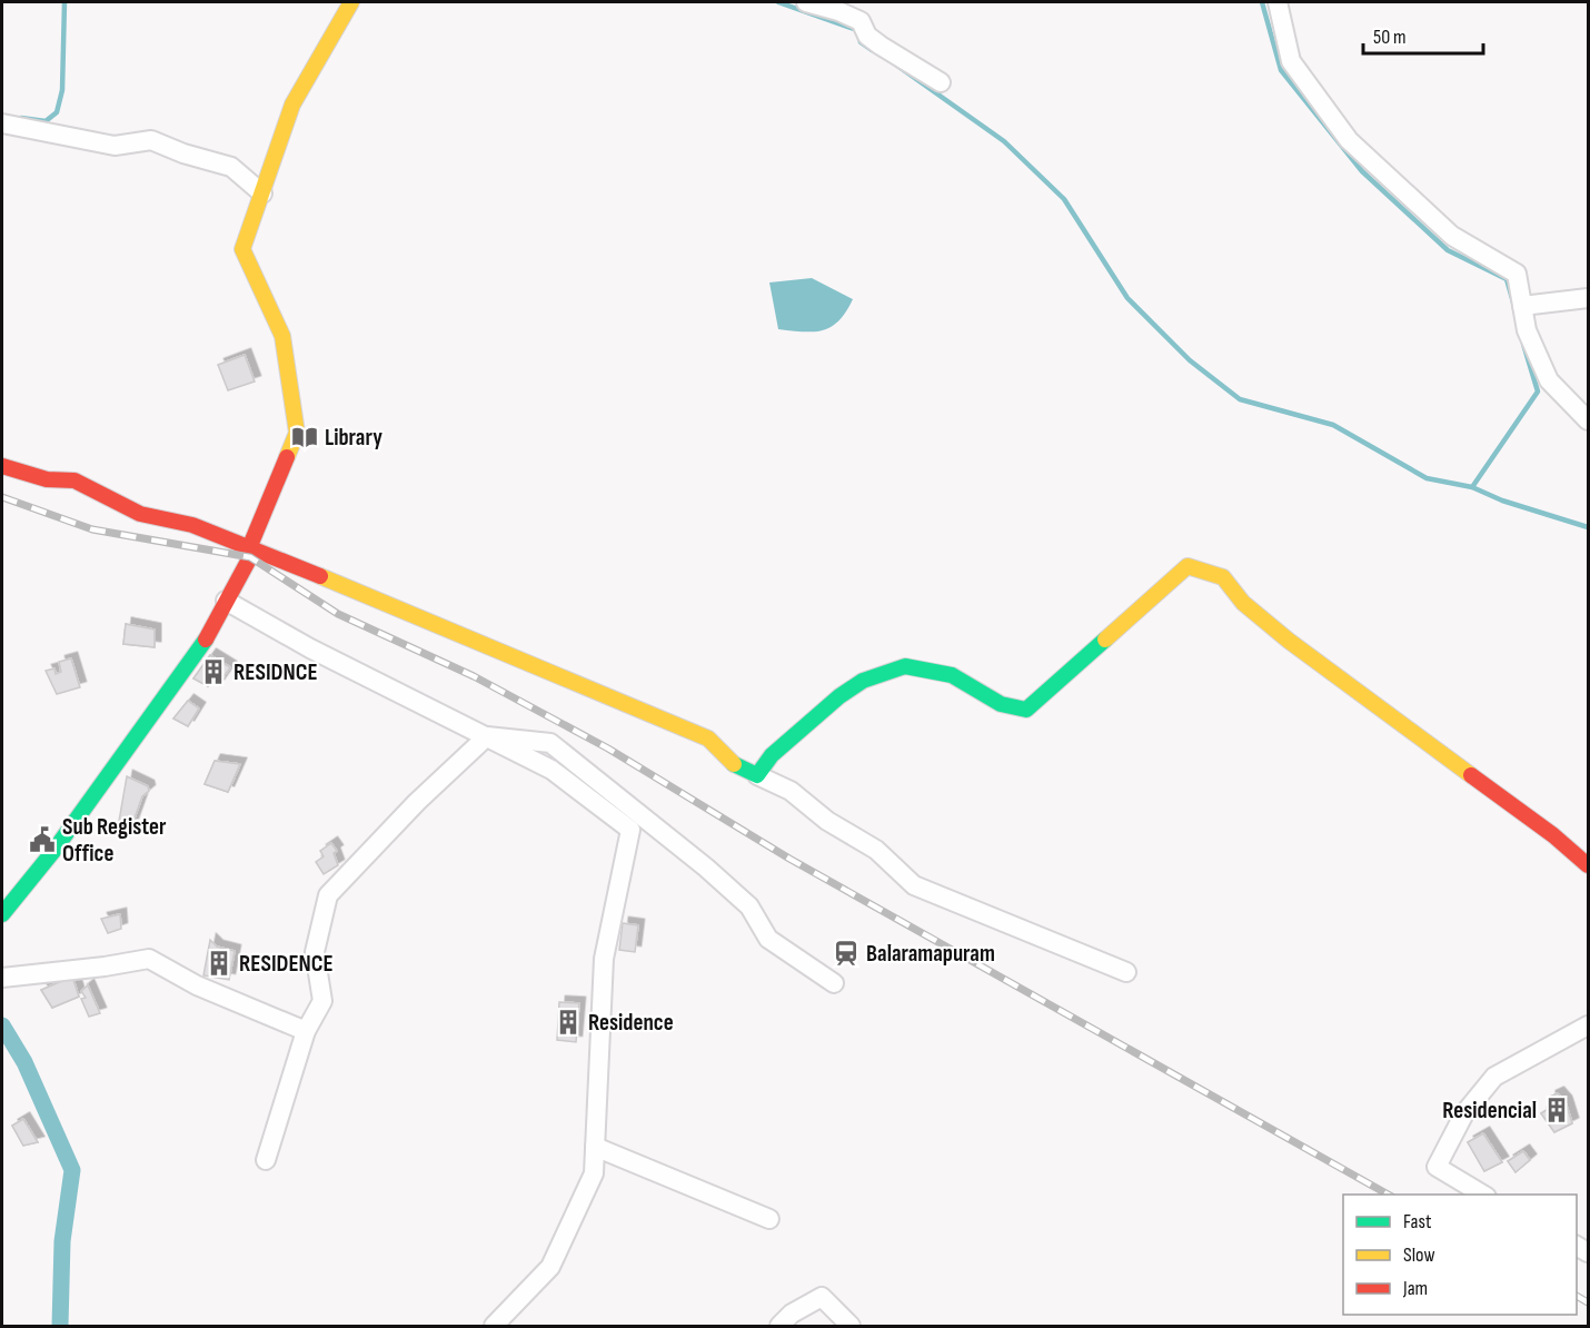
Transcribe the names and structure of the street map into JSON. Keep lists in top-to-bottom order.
{
  "places": {
    "library": ["Library"],
    "building": [
      "RESIDNCE",
      "RESIDENCE",
      "Residence",
      "Residencial"
    ],
    "public building": ["Sub Register Office"],
    "station": ["Balaramapuram"]
  },
  "legend": ["Fast", "Slow", "Jam"],
  "scale_bar": "50 m"
}
